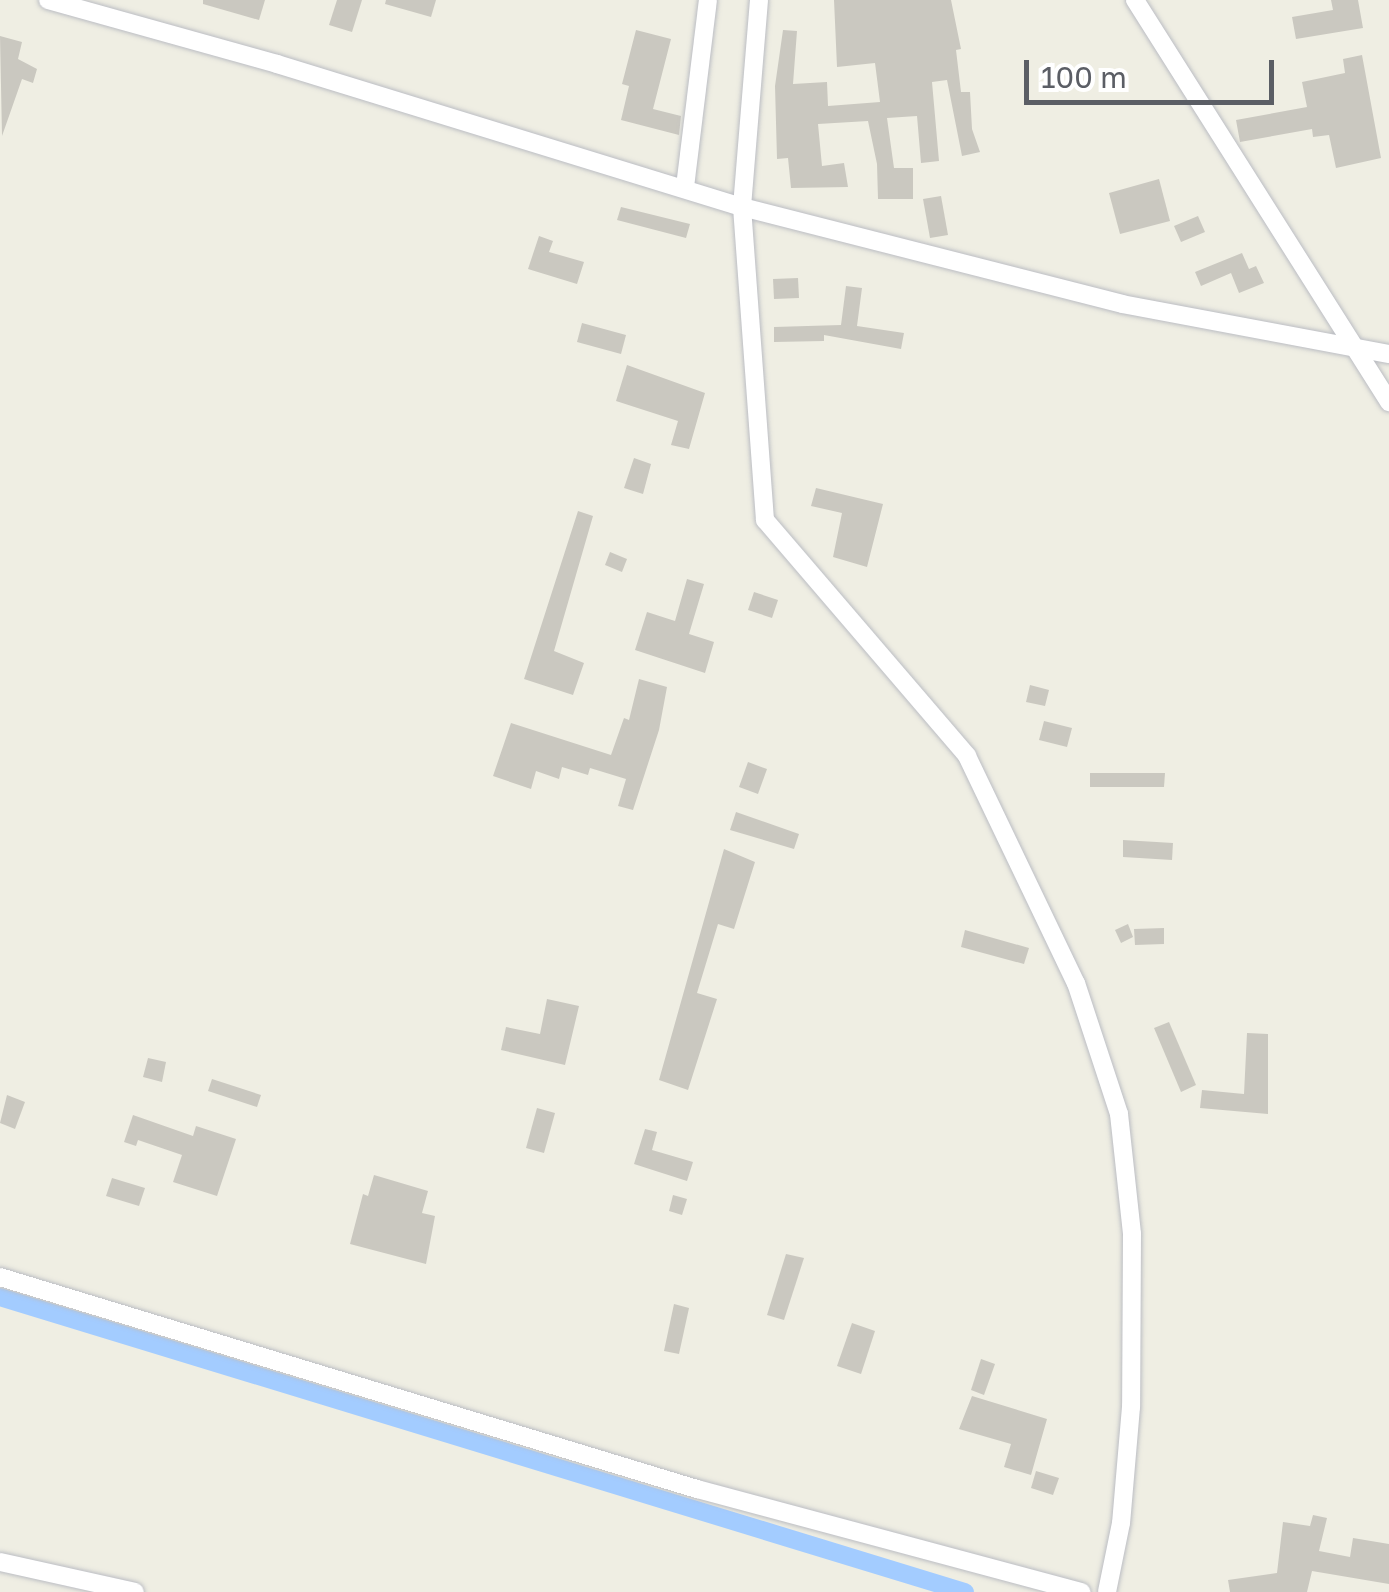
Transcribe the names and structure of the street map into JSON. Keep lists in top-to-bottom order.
{
  "scale_bar": "100 m"
}
